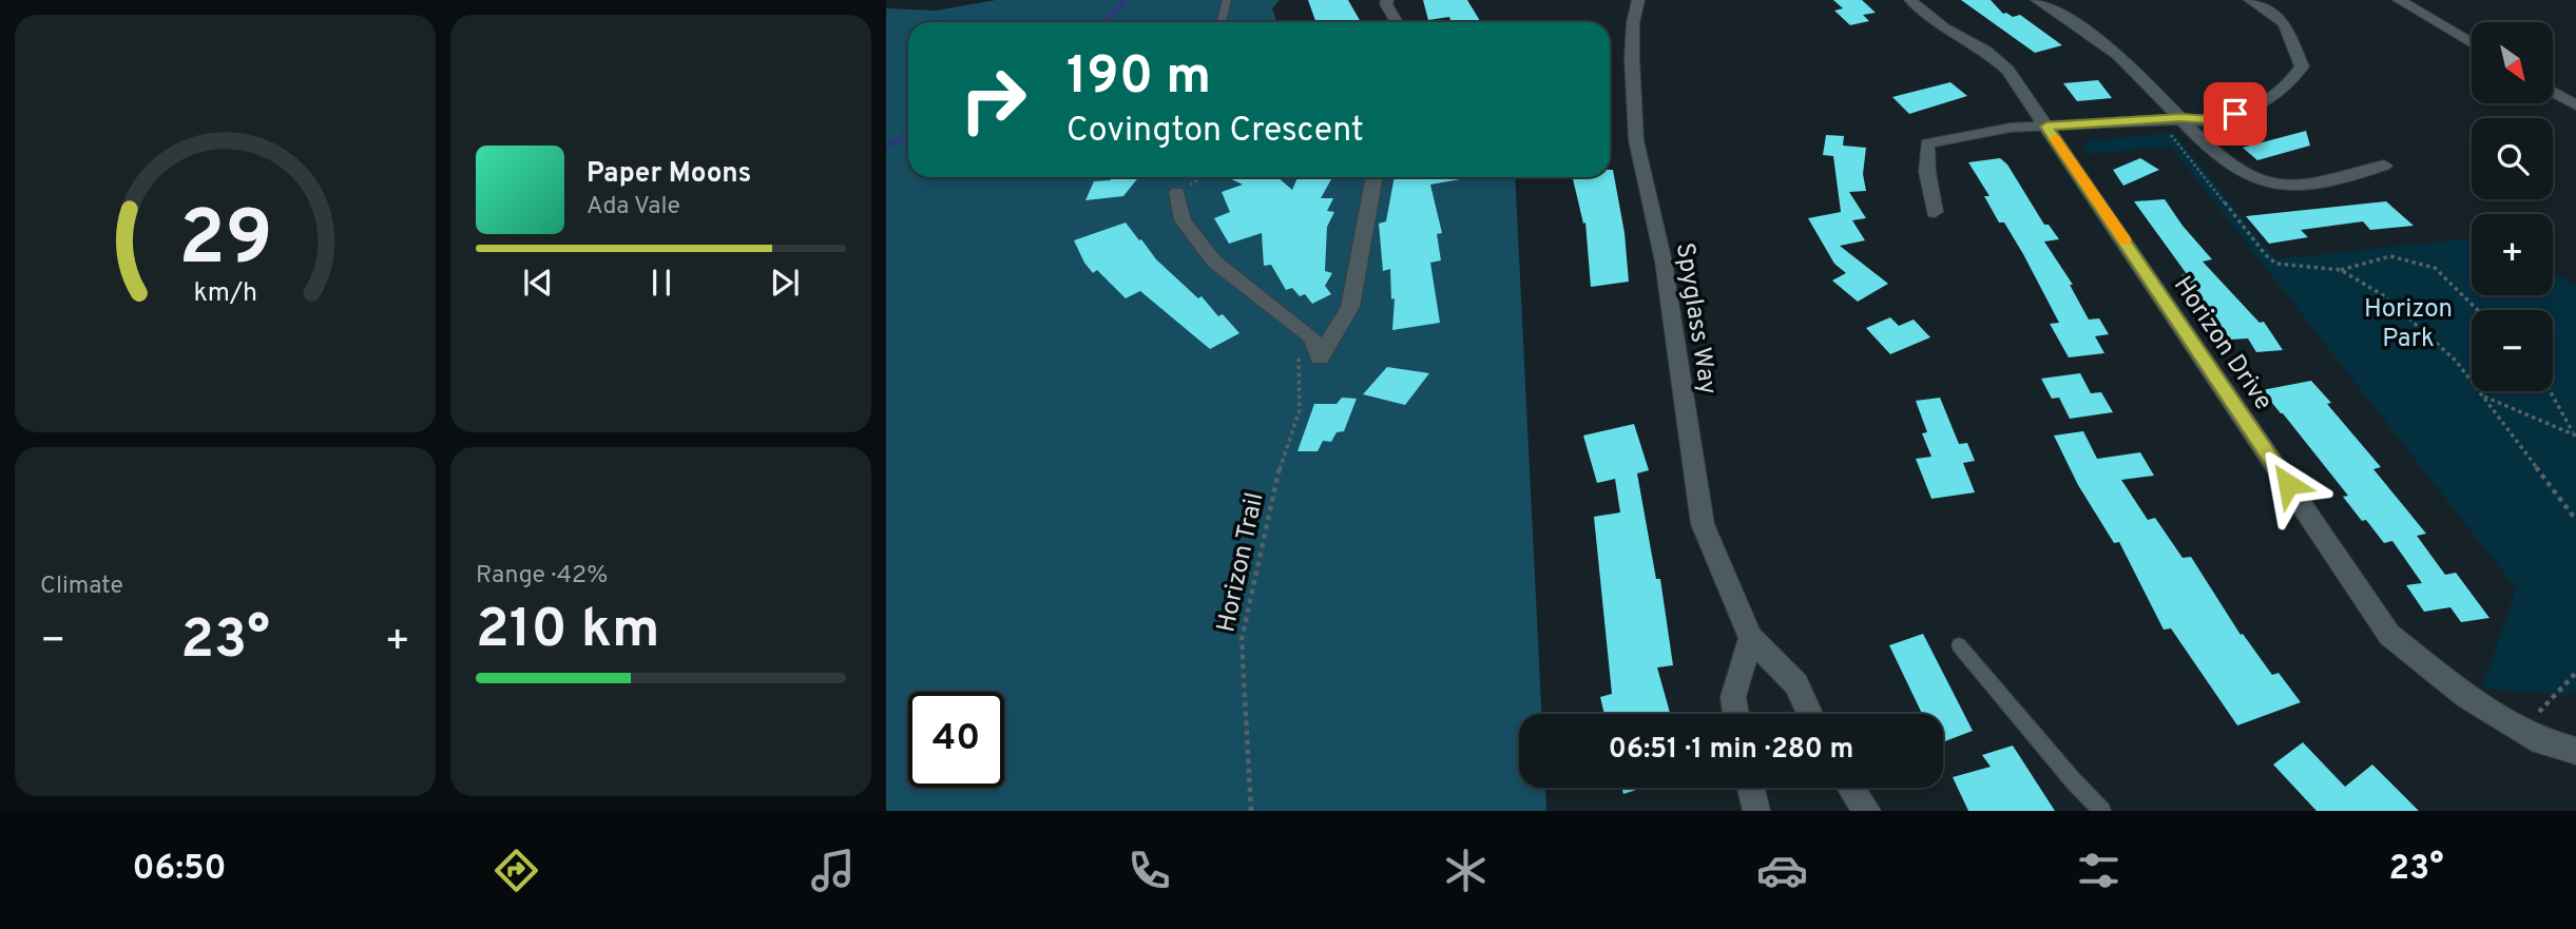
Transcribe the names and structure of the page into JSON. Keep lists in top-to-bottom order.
{
  "streets": {
    "street": ["Spyglass Way", "Horizon Drive"],
    "path": ["Horizon Trail"]
  },
  "parks": ["Horizon Park"],
  "north": "bottom right",
  "page": {
    "map_buttons": ["+", "−"],
    "turn": ["190 m", "Covington Crescent"],
    "song": ["Paper Moons", "Ada Vale"],
    "tile": [
      "Climate",
      ["Range · 42%", "210 km"]
    ],
    "heat": ["−", "23°", "+"],
    "limit": "40",
    "trip": "06:51 · 1 min · 280 m",
    "tabs": ["06:50", "23°"],
    "gauge": ["29", "km/h"]
  }
}
